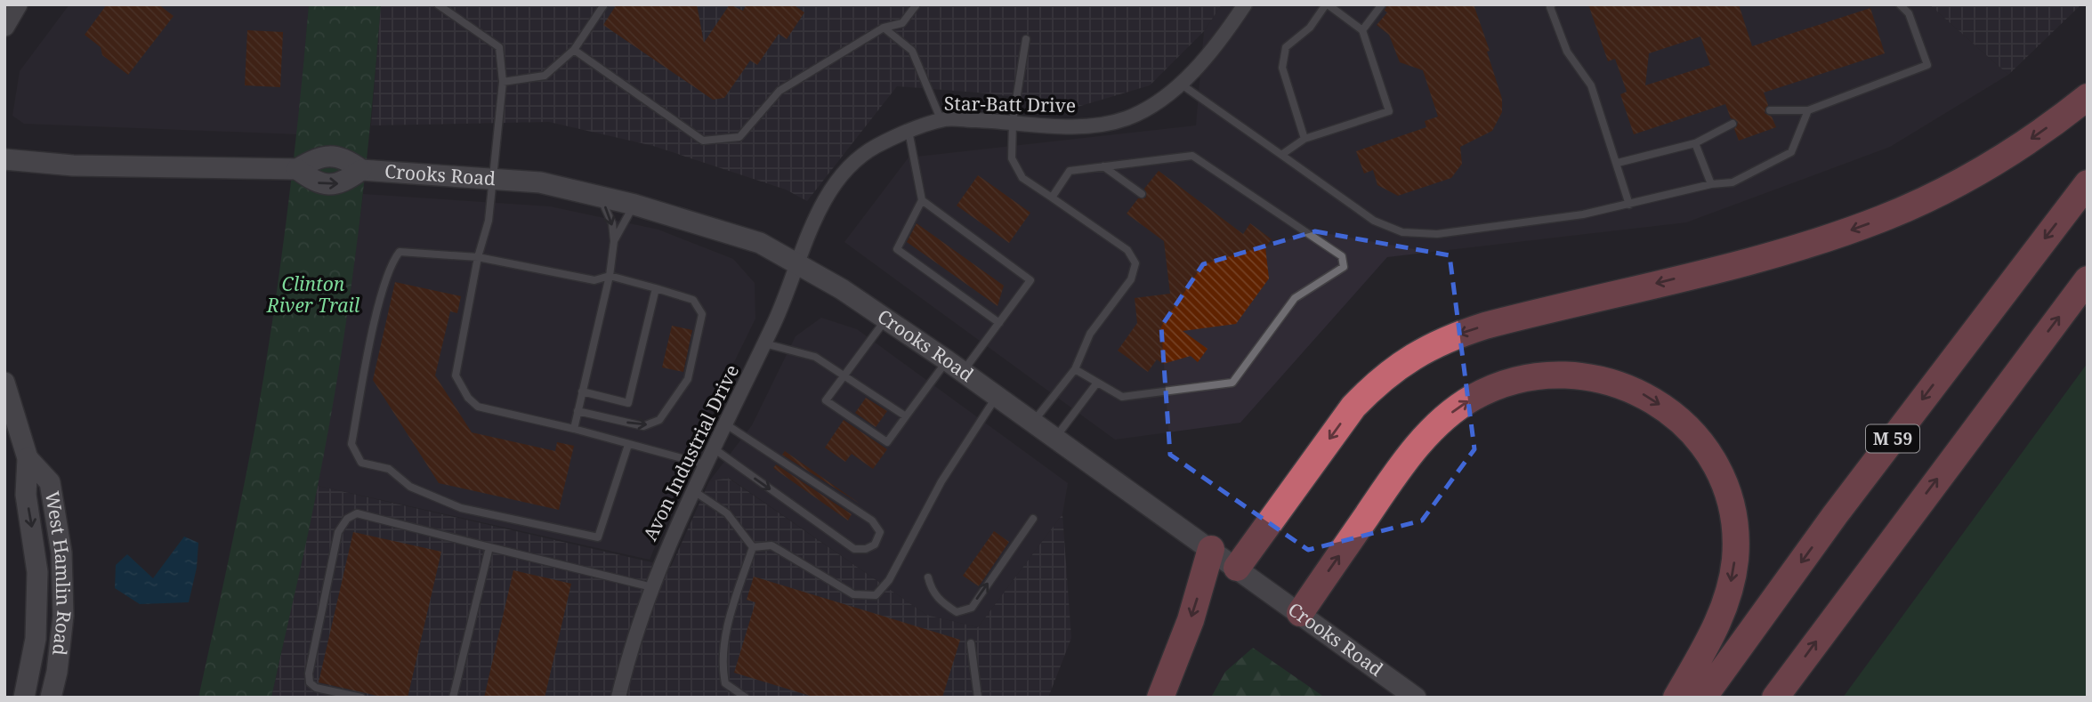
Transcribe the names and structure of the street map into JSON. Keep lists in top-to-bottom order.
{
  "streets": {
    "highway": ["M 59"],
    "main road": ["Crooks Road", "West Hamlin Road"],
    "street": ["Star-Batt Drive", "Avon Industrial Drive"]
  },
  "crossings": [
    ["Star-Batt Drive", "Crooks Road"],
    ["Star-Batt Drive", "Avon Industrial Drive"],
    ["Crooks Road", "Avon Industrial Drive"]
  ],
  "parks": ["Clinton River Trail"]
}
